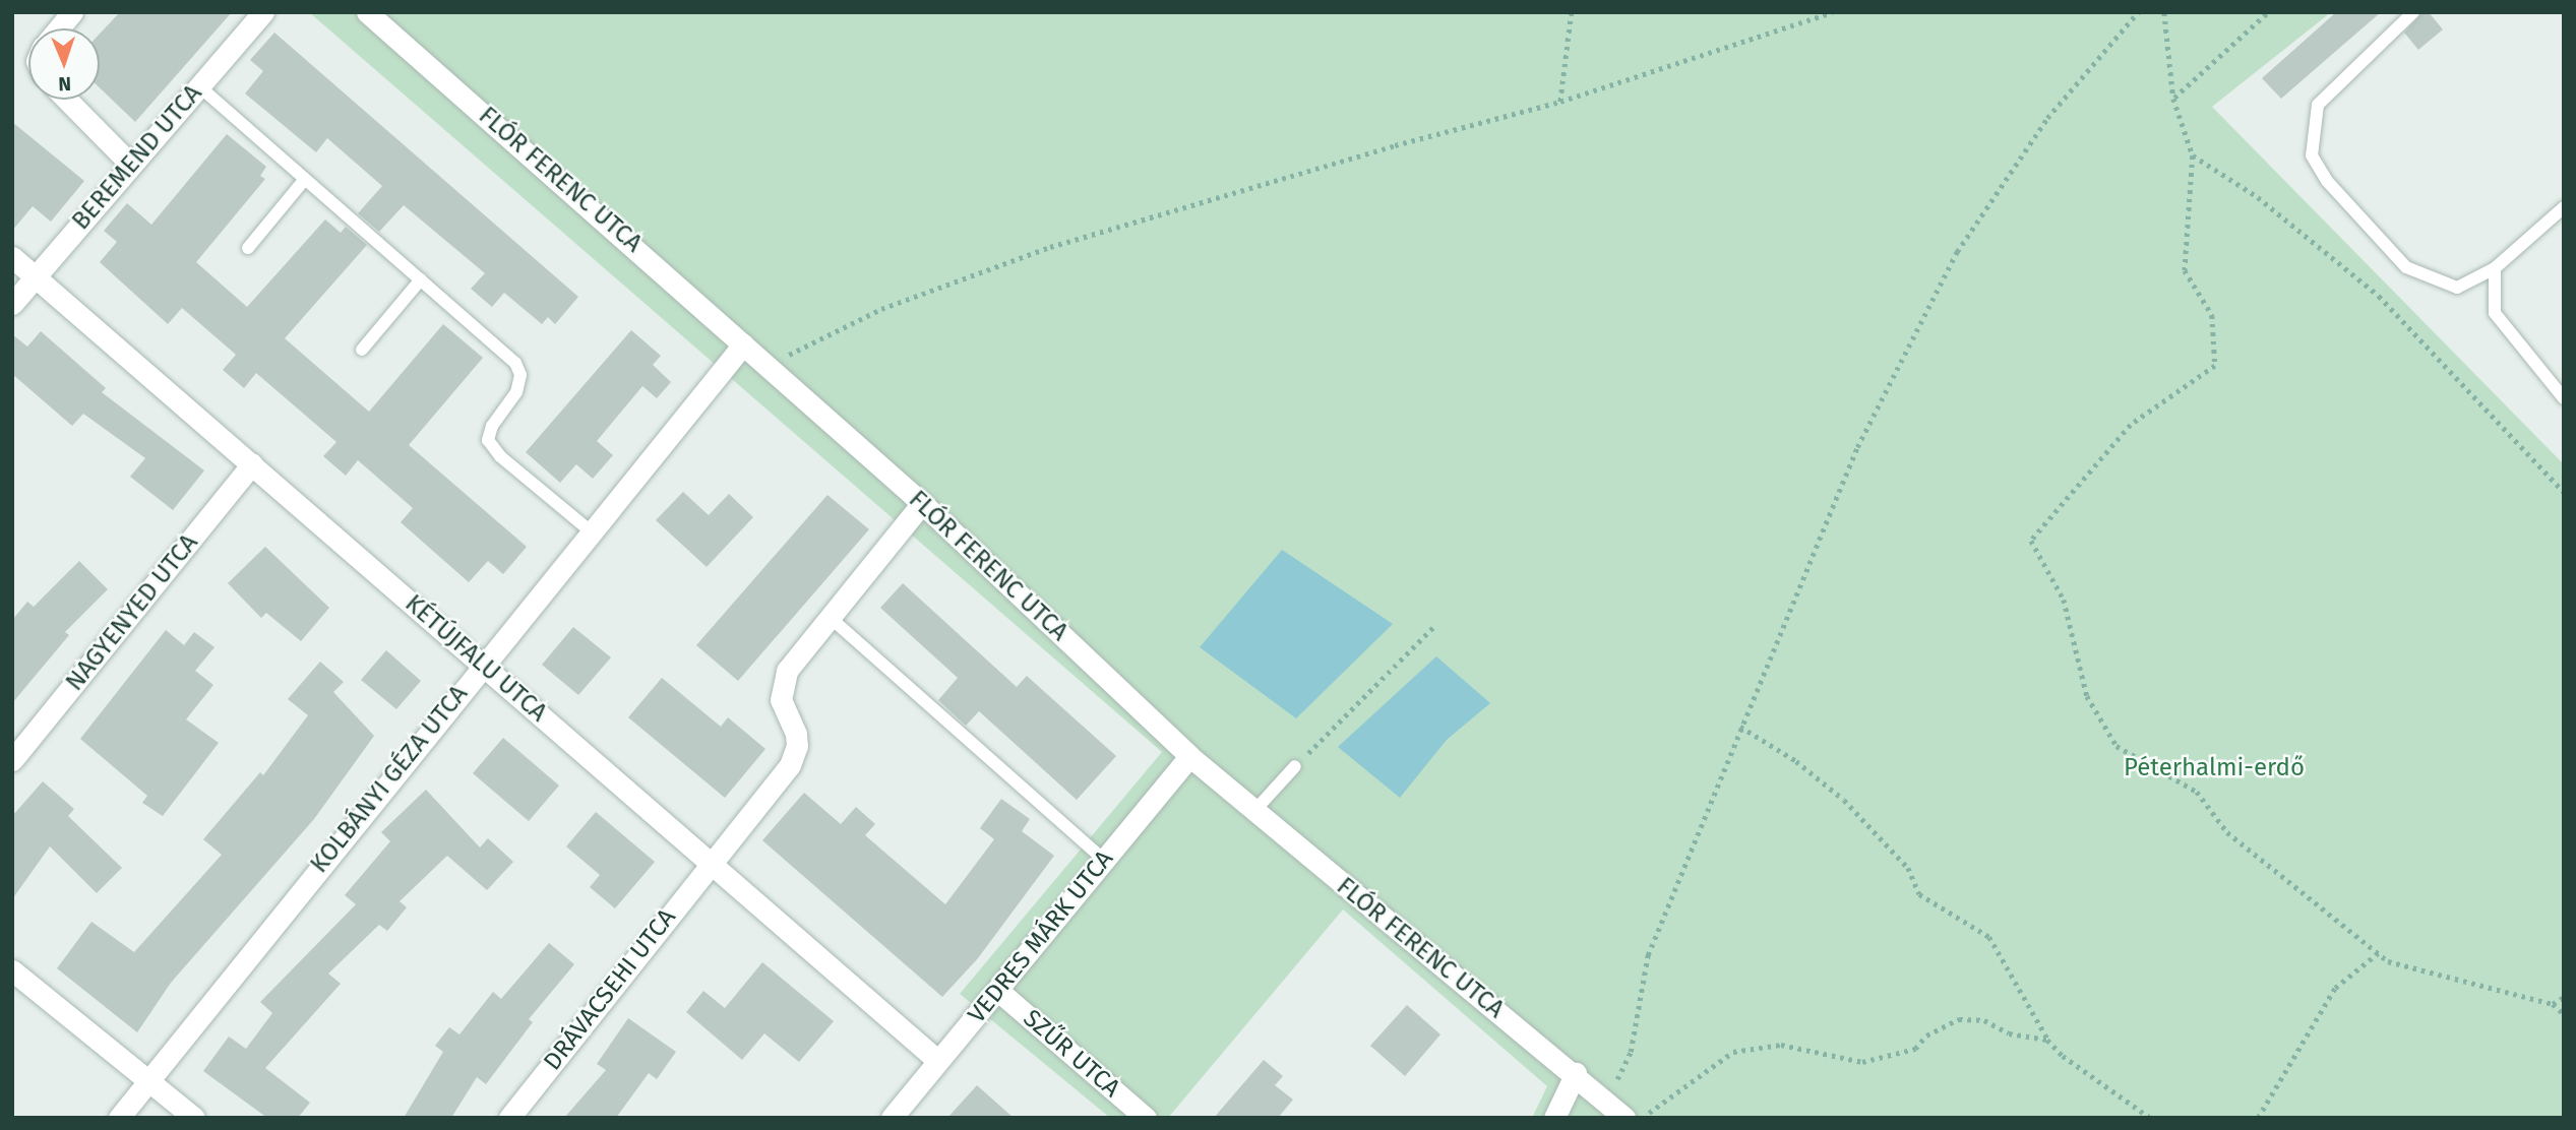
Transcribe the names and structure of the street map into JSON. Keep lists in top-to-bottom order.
{
  "streets": {
    "street": [
      "BEREMEND UTCA",
      "FLÓR FERENC UTCA",
      "NAGYENYED UTCA",
      "KÉTÚJFALU UTCA",
      "KOLBÁNYI GÉZA UTCA",
      "VEDRES MÁRK UTCA",
      "DRÁVACSEHI UTCA",
      "SZŰR UTCA"
    ]
  },
  "crossings": [
    ["BEREMEND UTCA", "KÉTÚJFALU UTCA"],
    ["FLÓR FERENC UTCA", "KOLBÁNYI GÉZA UTCA"],
    ["FLÓR FERENC UTCA", "VEDRES MÁRK UTCA"],
    ["FLÓR FERENC UTCA", "DRÁVACSEHI UTCA"],
    ["NAGYENYED UTCA", "KÉTÚJFALU UTCA"],
    ["KÉTÚJFALU UTCA", "KOLBÁNYI GÉZA UTCA"],
    ["KÉTÚJFALU UTCA", "VEDRES MÁRK UTCA"],
    ["KÉTÚJFALU UTCA", "DRÁVACSEHI UTCA"],
    ["VEDRES MÁRK UTCA", "SZŰR UTCA"]
  ],
  "parks": ["Péterhalmi-erdő"],
  "north": "bottom"
}
